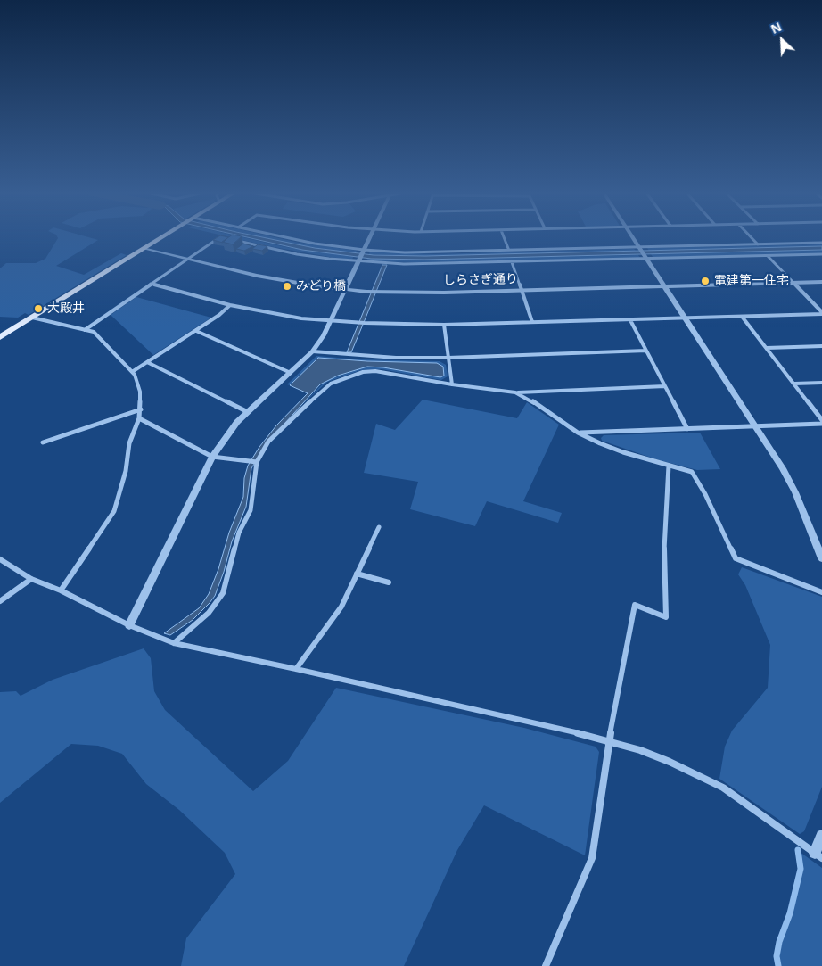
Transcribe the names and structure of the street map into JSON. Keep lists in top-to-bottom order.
{
  "streets": {
    "street": ["しらさぎ通り"]
  },
  "places": ["電建第一住宅", "みどり橋", "大殿井"],
  "north": "top left"
}
